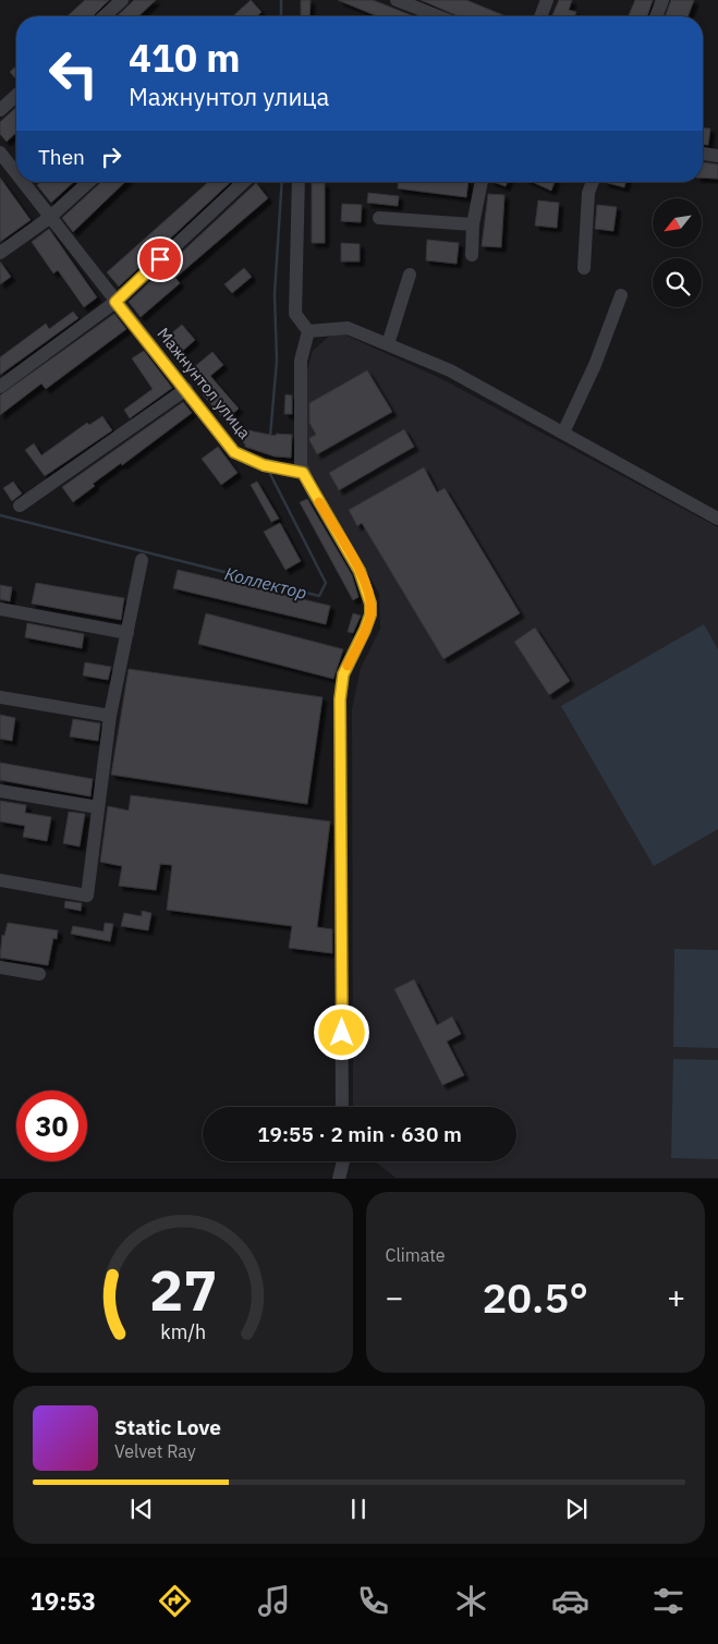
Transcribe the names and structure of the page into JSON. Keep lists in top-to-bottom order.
{
  "streets": {
    "street": ["Мажнунтол улица"]
  },
  "water": ["Коллектор"],
  "north": "bottom left",
  "page": {
    "turn": ["410 m", "Мажнунтол улица"],
    "then": "Then",
    "limit": "30",
    "trip": "19:55 · 2 min · 630 m",
    "tile": "Climate",
    "heat": ["−", "20.5°", "+"],
    "song": ["Static Love", "Velvet Ray"],
    "tabs": "19:53",
    "gauge": ["27", "km/h"]
  }
}
